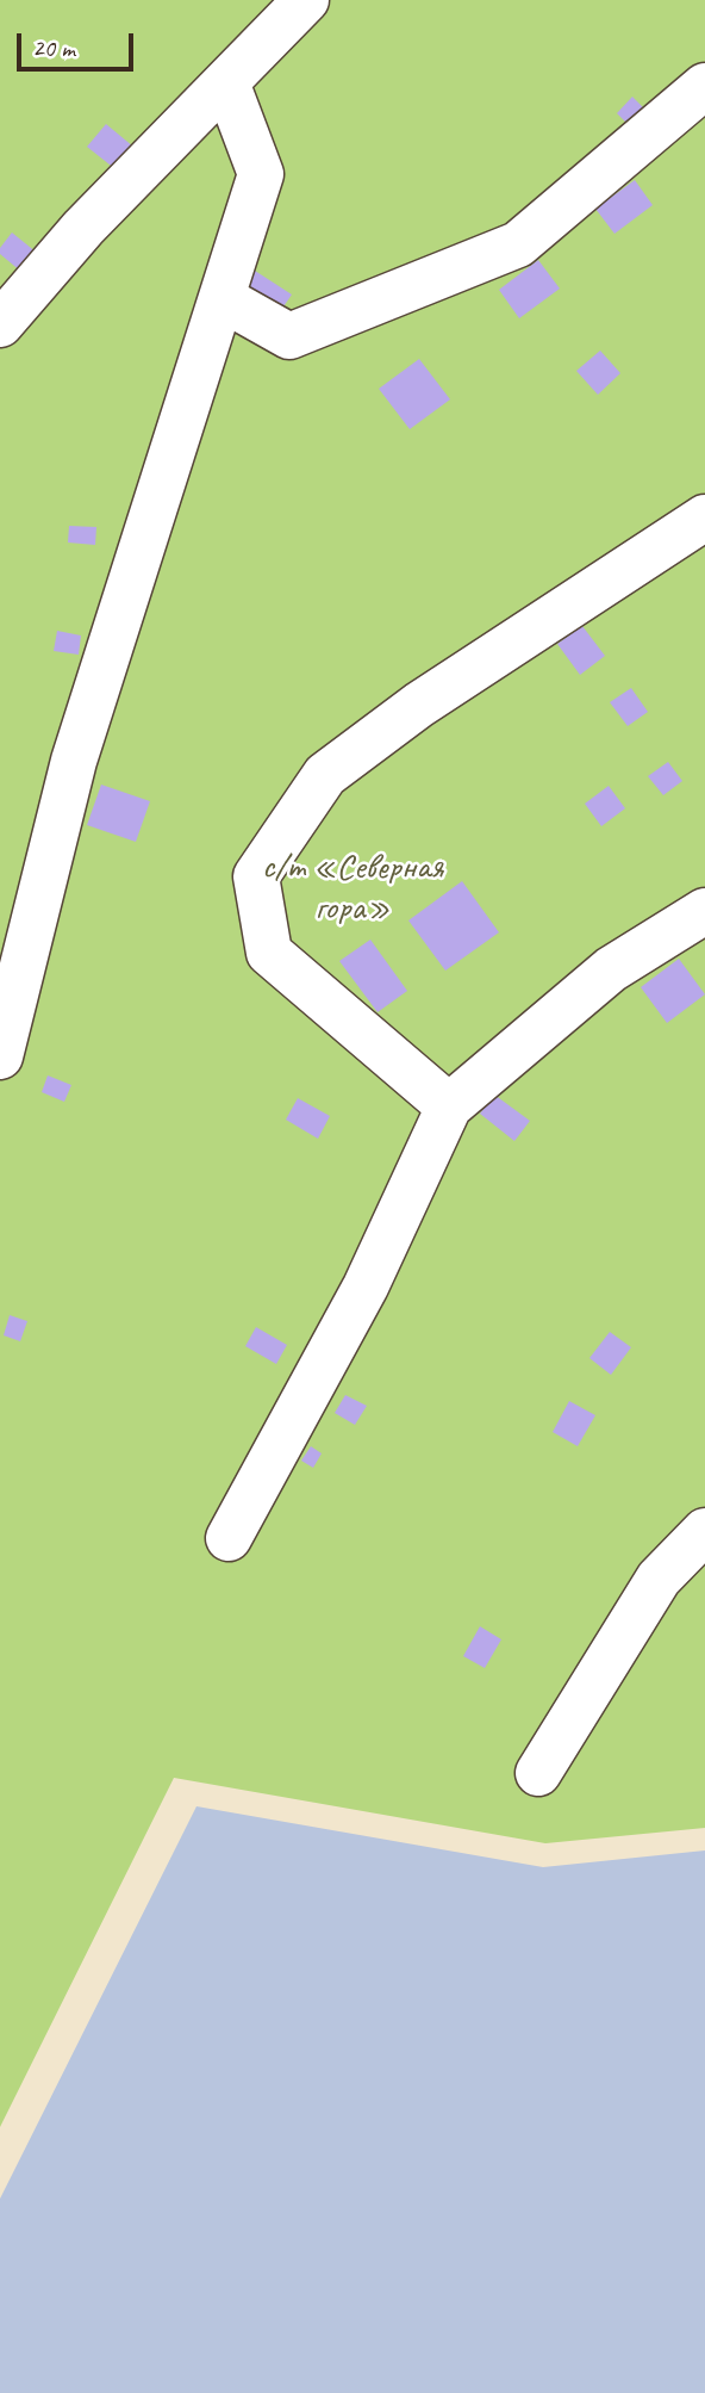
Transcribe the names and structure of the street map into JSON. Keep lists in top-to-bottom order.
{
  "parks": ["с/т «Северная гора»"],
  "scale_bar": "20 m"
}
